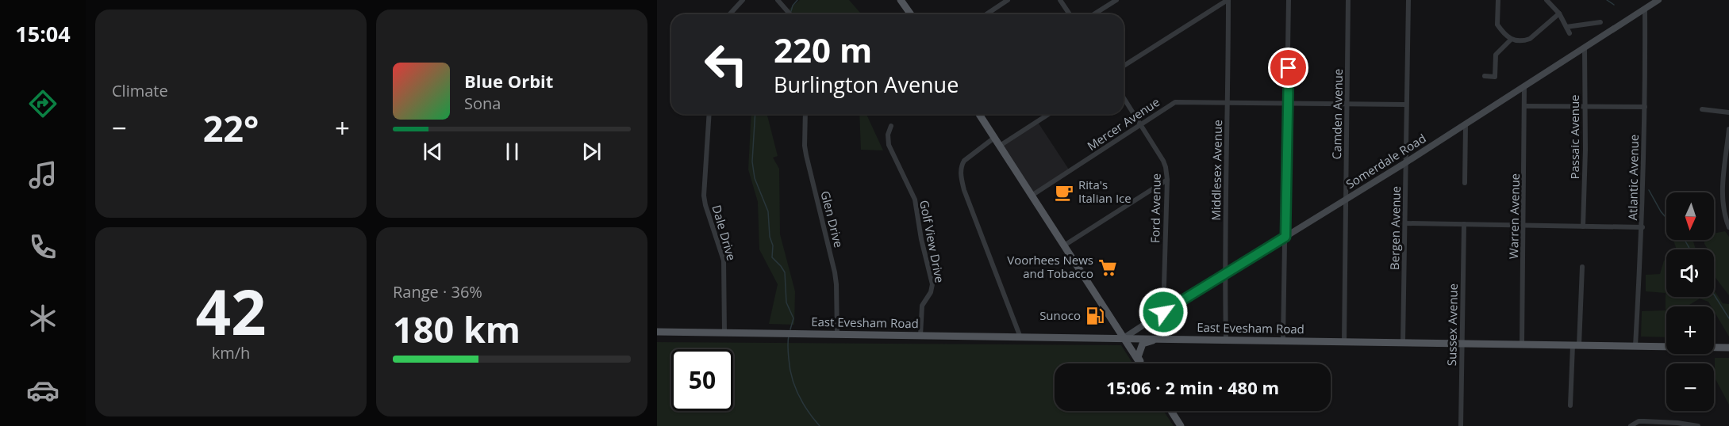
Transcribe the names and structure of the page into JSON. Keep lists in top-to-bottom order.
{
  "streets": {
    "main road": ["Somerdale Road", "East Evesham Road"],
    "street": [
      "Camden Avenue",
      "Mercer Avenue",
      "Passaic Avenue",
      "Middlesex Avenue",
      "Atlantic Avenue",
      "Ford Avenue",
      "Warren Avenue",
      "Glen Drive",
      "Bergen Avenue",
      "Dale Drive",
      "Golf View Drive",
      "Sussex Avenue"
    ]
  },
  "crossings": [
    ["Camden Avenue", "Mercer Avenue"],
    ["Camden Avenue", "Somerdale Road"],
    ["Camden Avenue", "East Evesham Road"],
    ["Mercer Avenue", "Middlesex Avenue"],
    ["Mercer Avenue", "Ford Avenue"],
    ["Mercer Avenue", "Bergen Avenue"],
    ["Passaic Avenue", "Somerdale Road"],
    ["Somerdale Road", "Middlesex Avenue"],
    ["Somerdale Road", "Atlantic Avenue"],
    ["Somerdale Road", "Ford Avenue"],
    ["Somerdale Road", "Warren Avenue"],
    ["Somerdale Road", "Bergen Avenue"],
    ["Somerdale Road", "East Evesham Road"],
    ["Middlesex Avenue", "East Evesham Road"],
    ["Atlantic Avenue", "East Evesham Road"],
    ["Warren Avenue", "East Evesham Road"],
    ["Glen Drive", "East Evesham Road"],
    ["Bergen Avenue", "East Evesham Road"],
    ["Dale Drive", "East Evesham Road"],
    ["Golf View Drive", "East Evesham Road"],
    ["East Evesham Road", "Sussex Avenue"]
  ],
  "places": {
    "cafe": ["Rita's Italian Ice"],
    "supermarket": ["Voorhees News and Tobacco"],
    "fuel station": ["Sunoco"]
  },
  "north": "bottom",
  "page": {
    "tabs": "15:04",
    "tile": [
      "Climate",
      ["42", "km/h"],
      ["Range · 36%", "180 km"]
    ],
    "turn": ["220 m", "Burlington Avenue"],
    "song": ["Blue Orbit", "Sona"],
    "heat": ["−", "22°", "+"],
    "map_buttons": ["+", "−"],
    "limit": "50",
    "trip": "15:06 · 2 min · 480 m"
  }
}
